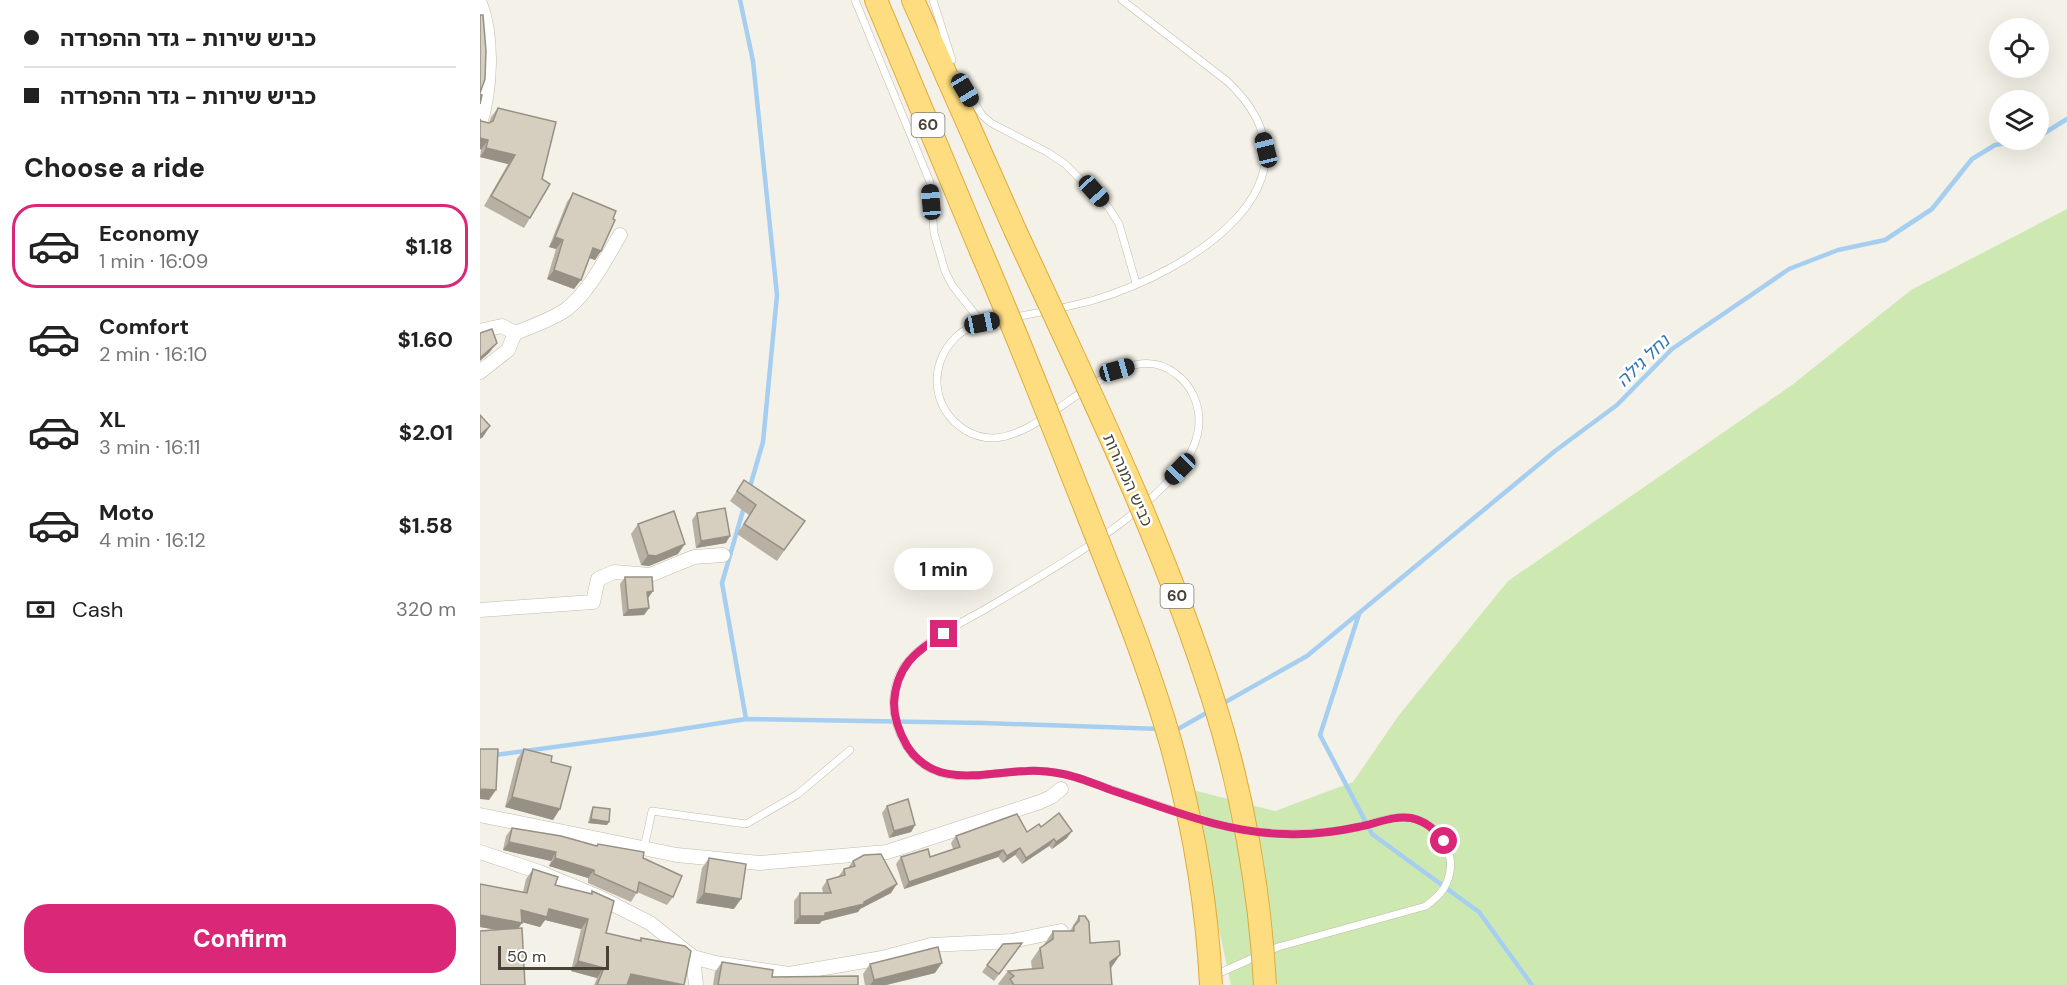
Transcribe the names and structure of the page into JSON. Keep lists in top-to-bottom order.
{
  "streets": {
    "highway": ["60", "כביש המנהרות"]
  },
  "water": ["נחל גילה"],
  "scale_bar": "50 m",
  "page": {
    "banner": ["כביש שירות - גדר ההפרדה", "כביש שירות - גדר ההפרדה"],
    "heading": "Choose a ride",
    "list": [
      {
        "name": "Economy",
        "note": "1 min · 16:09",
        "value": "$1.18"
      },
      {
        "name": "Comfort",
        "note": "2 min · 16:10",
        "value": "$1.60"
      },
      {
        "name": "XL",
        "note": "3 min · 16:11",
        "value": "$2.01"
      },
      {
        "name": "Moto",
        "note": "4 min · 16:12",
        "value": "$1.58"
      }
    ],
    "bubble": "1 min",
    "pay": ["Cash", "320 m"],
    "buttons": "Confirm",
    "scale": "50 m"
  }
}
